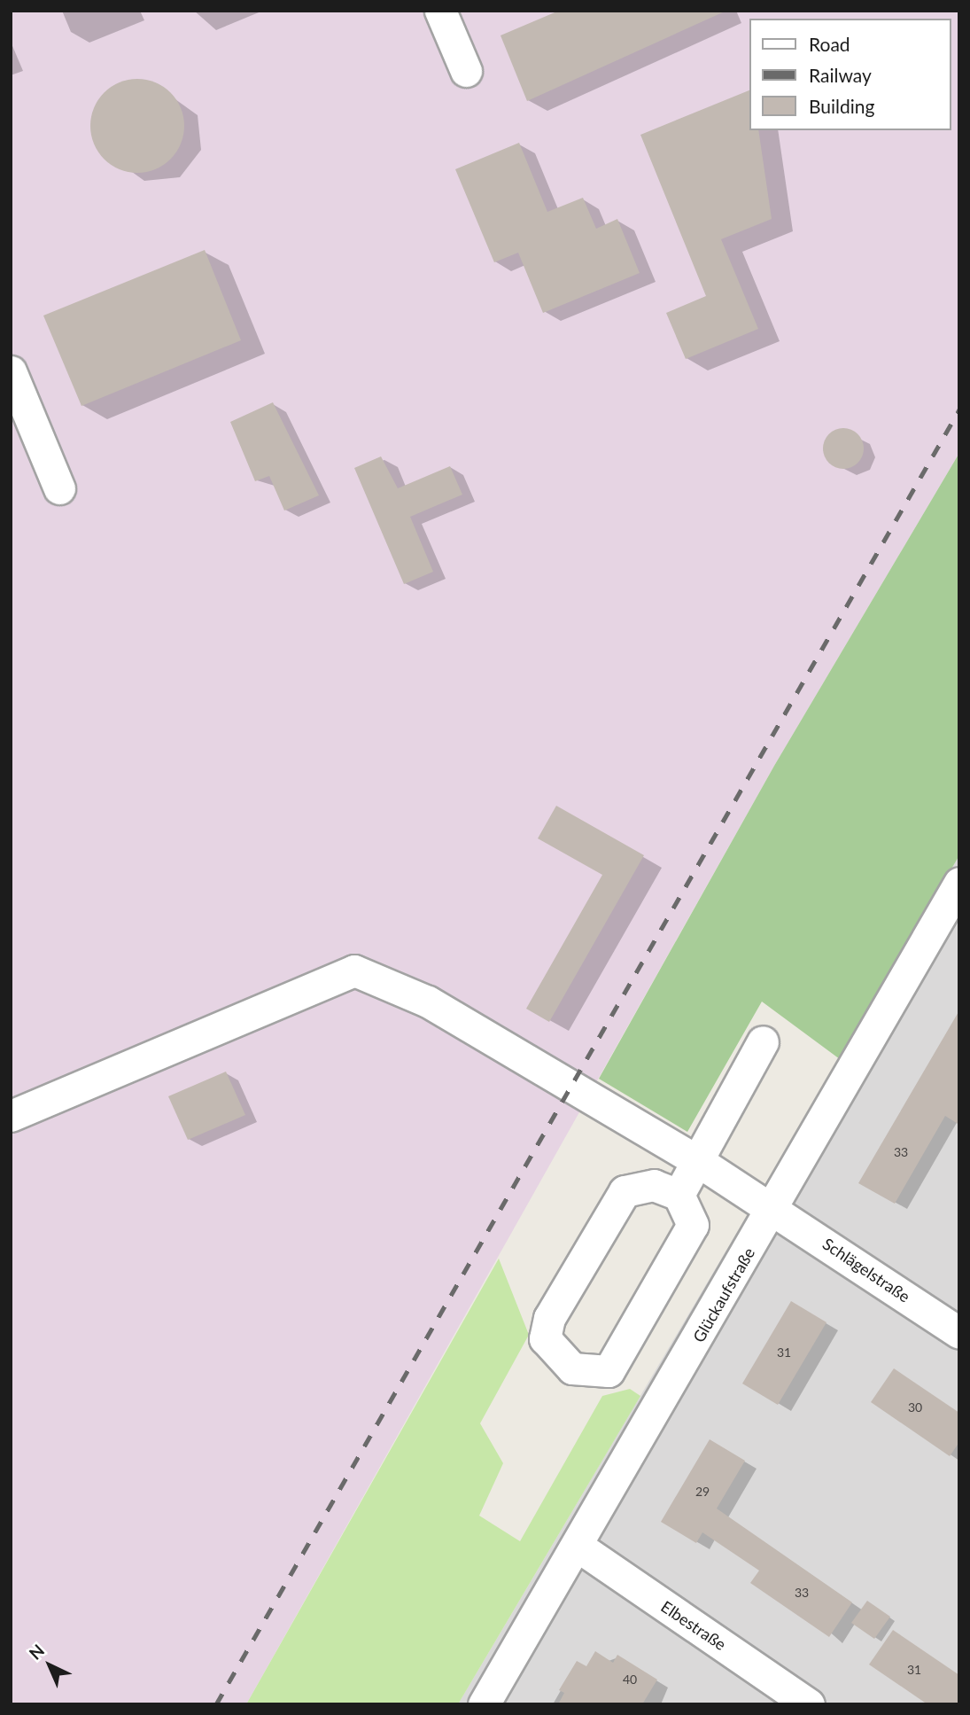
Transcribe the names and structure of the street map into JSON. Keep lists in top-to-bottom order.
{
  "streets": {
    "street": ["Schlägelstraße", "Glückaufstraße", "Elbestraße"]
  },
  "crossings": [
    ["Schlägelstraße", "Glückaufstraße"],
    ["Glückaufstraße", "Elbestraße"]
  ],
  "house_numbers": [
    "33",
    "31",
    "30",
    "29",
    "33",
    "31",
    "40"
  ],
  "legend": ["Road", "Railway", "Building"],
  "north": "top left"
}
